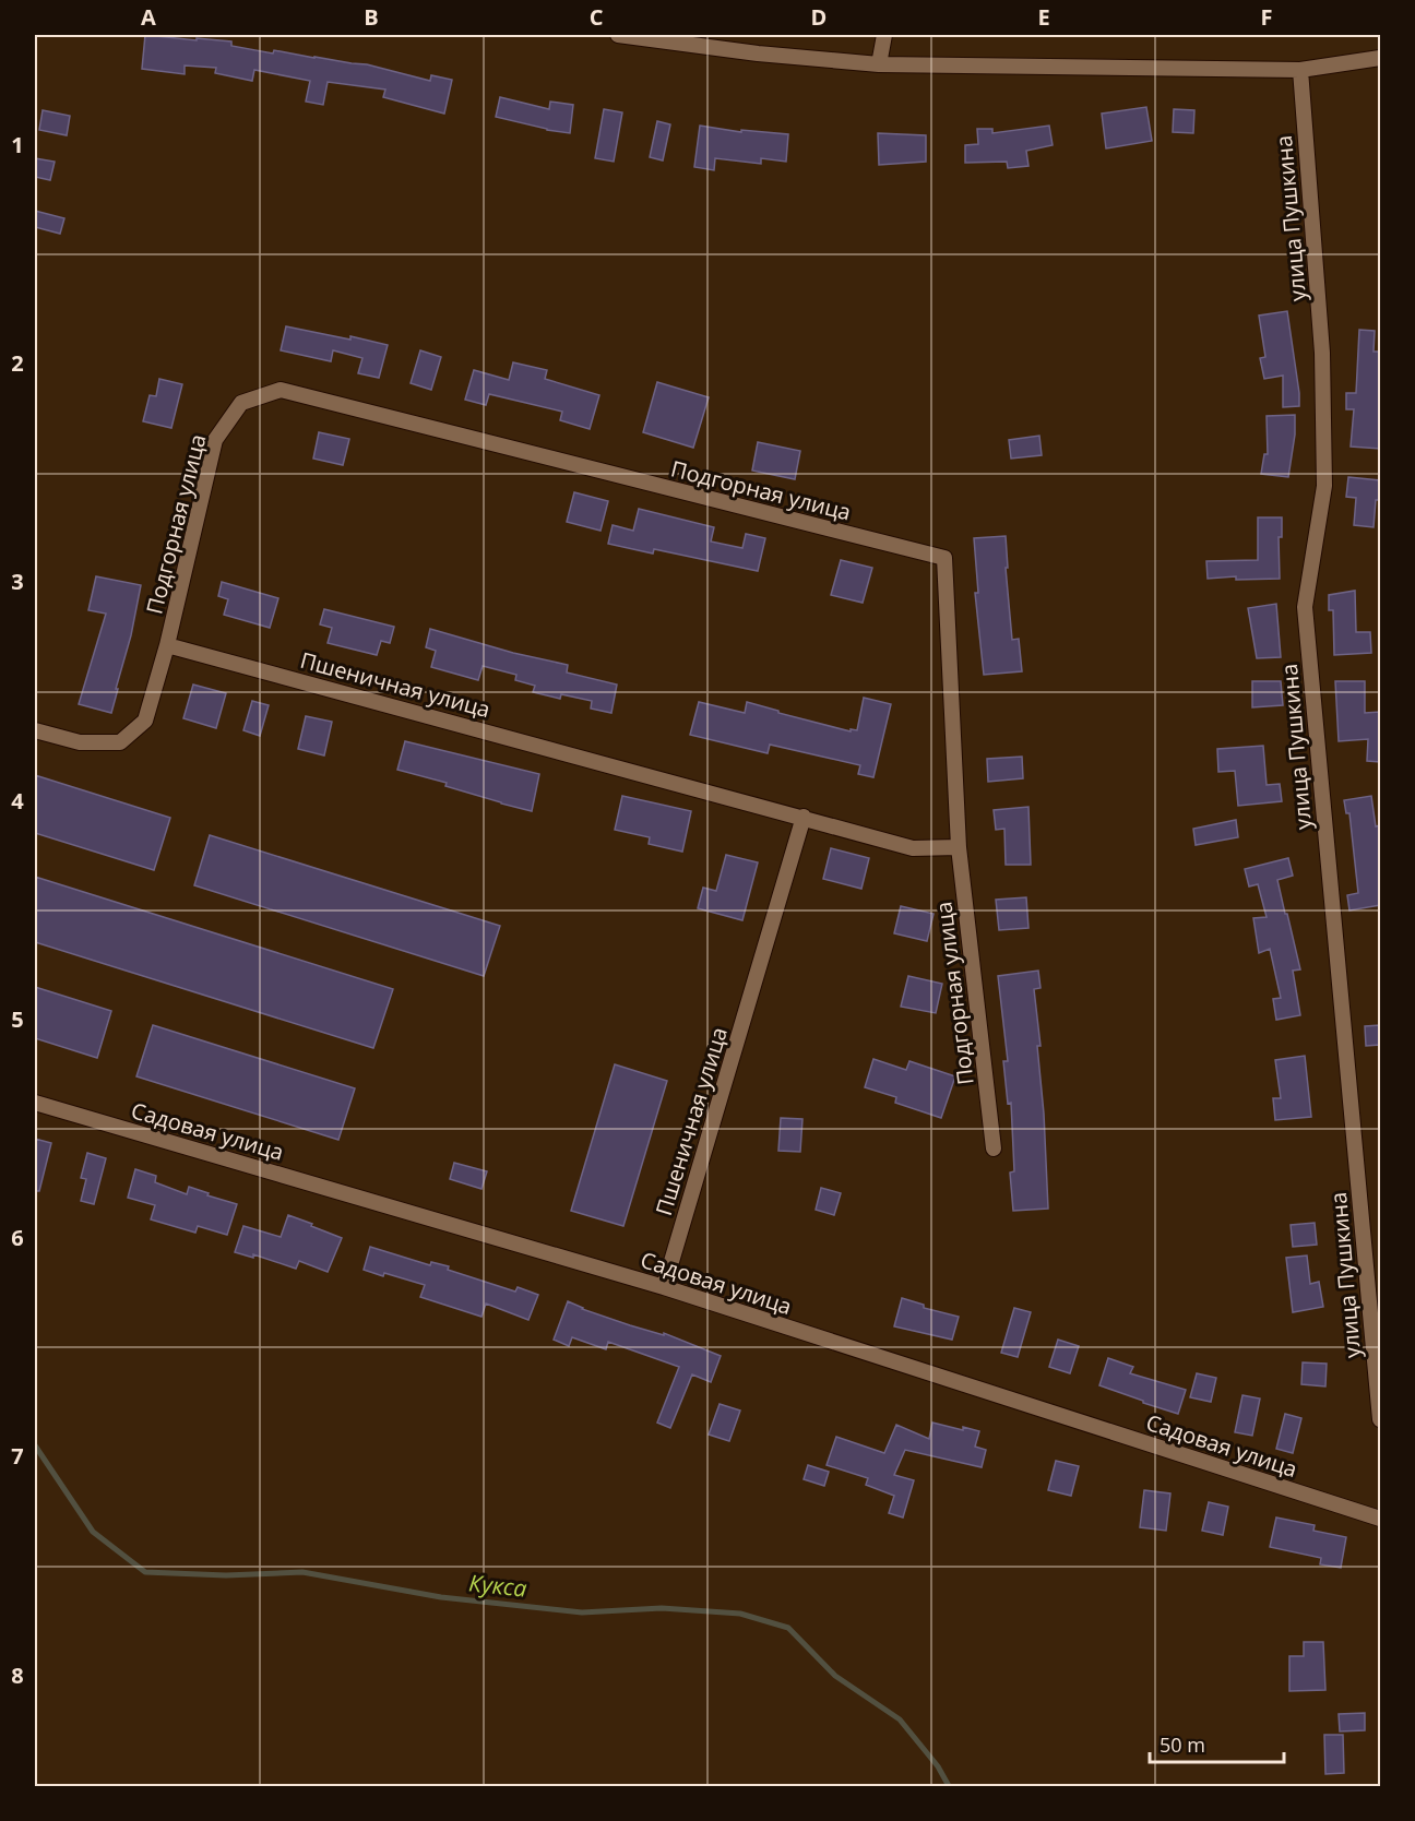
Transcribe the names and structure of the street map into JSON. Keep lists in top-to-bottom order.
{
  "streets": {
    "street": [
      "улица Пушкина",
      "Подгорная улица",
      "Пшеничная улица",
      "Садовая улица"
    ]
  },
  "crossings": [
    ["Подгорная улица", "Пшеничная улица"],
    ["Пшеничная улица", "Садовая улица"]
  ],
  "water": ["Кукса"],
  "scale_bar": "50 m",
  "grid": {
    "columns": [
      "A",
      "B",
      "C",
      "D",
      "E",
      "F"
    ],
    "rows": [
      "1",
      "2",
      "3",
      "4",
      "5",
      "6",
      "7",
      "8"
    ]
  }
}
